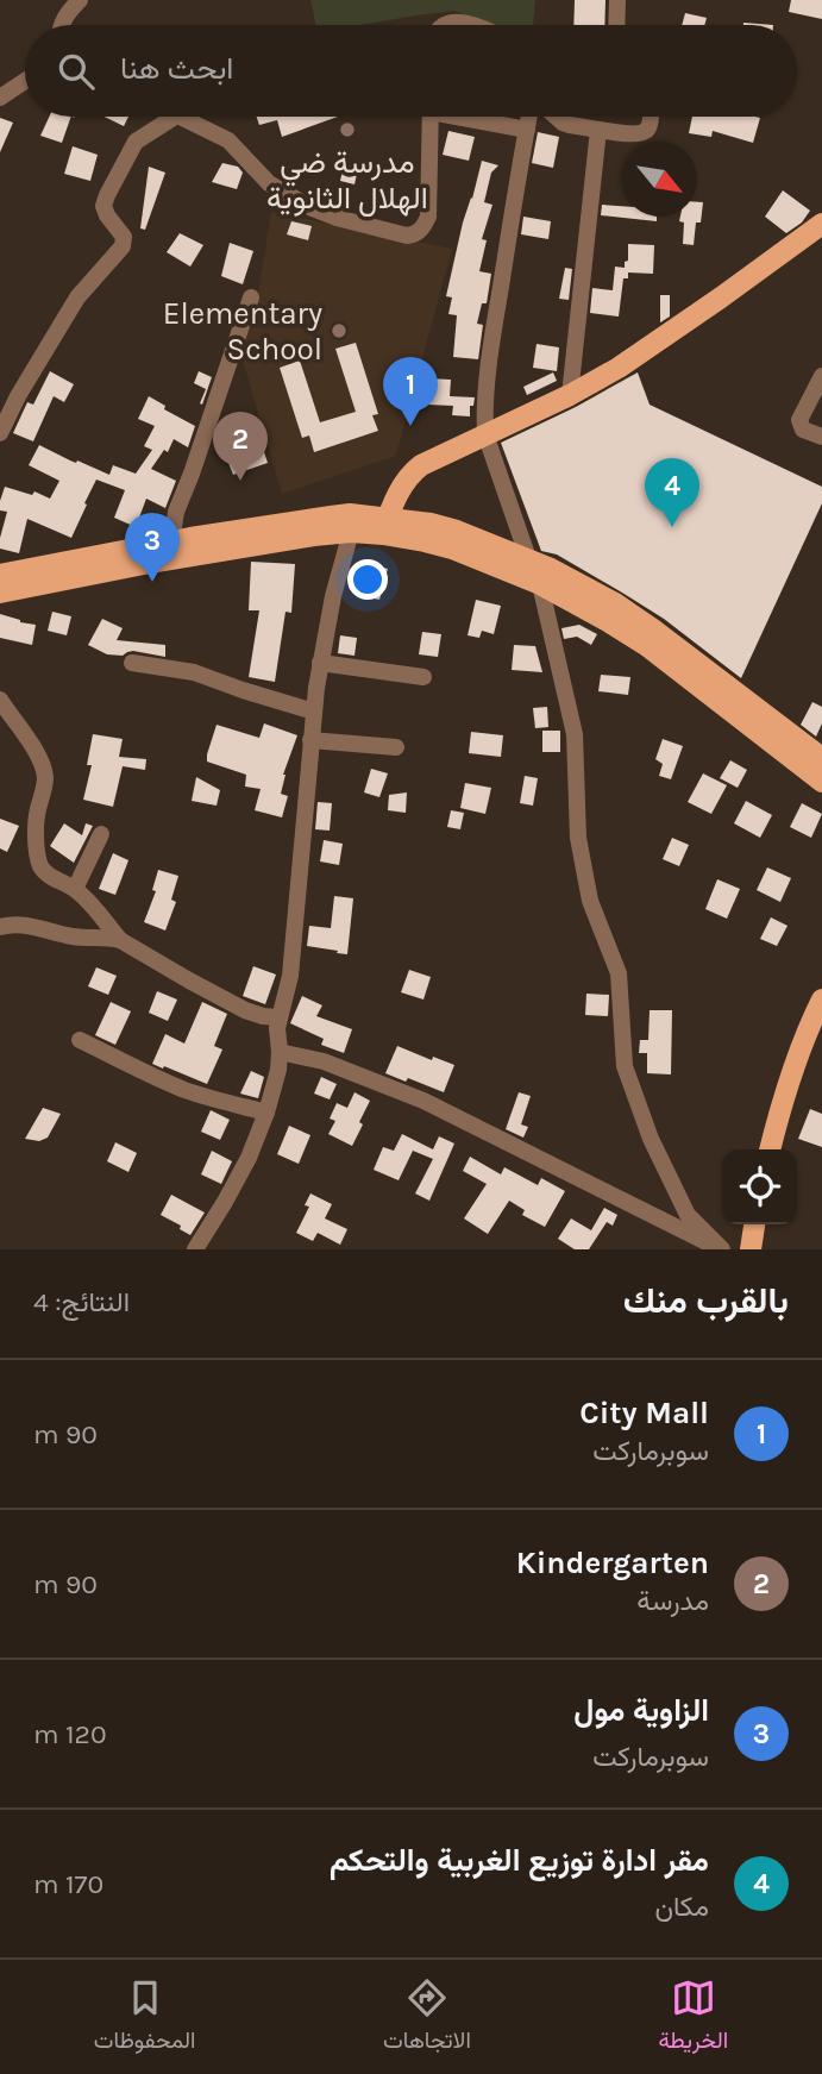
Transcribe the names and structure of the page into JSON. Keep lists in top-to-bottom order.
{
  "places": ["مدرسة ضي الهلال الثانوية", "Elementary School"],
  "north": "bottom right",
  "page": {
    "search": "ابحث هنا",
    "pins": [
      "1",
      "2",
      "4",
      "3"
    ],
    "heading": ["بالقرب منك", "النتائج: 4"],
    "list": [
      {
        "mark": "1",
        "name": "City Mall",
        "note": "سوبرماركت",
        "value": "90 m"
      },
      {
        "mark": "2",
        "name": "Kindergarten",
        "note": "مدرسة",
        "value": "90 m"
      },
      {
        "mark": "3",
        "name": "الزاوية مول",
        "note": "سوبرماركت",
        "value": "120 m"
      },
      {
        "mark": "4",
        "name": "مقر ادارة توزيع الغربية والتحكم",
        "note": "مكان",
        "value": "170 m"
      }
    ],
    "nav": ["الخريطة", "الاتجاهات", "المحفوظات"]
  }
}
